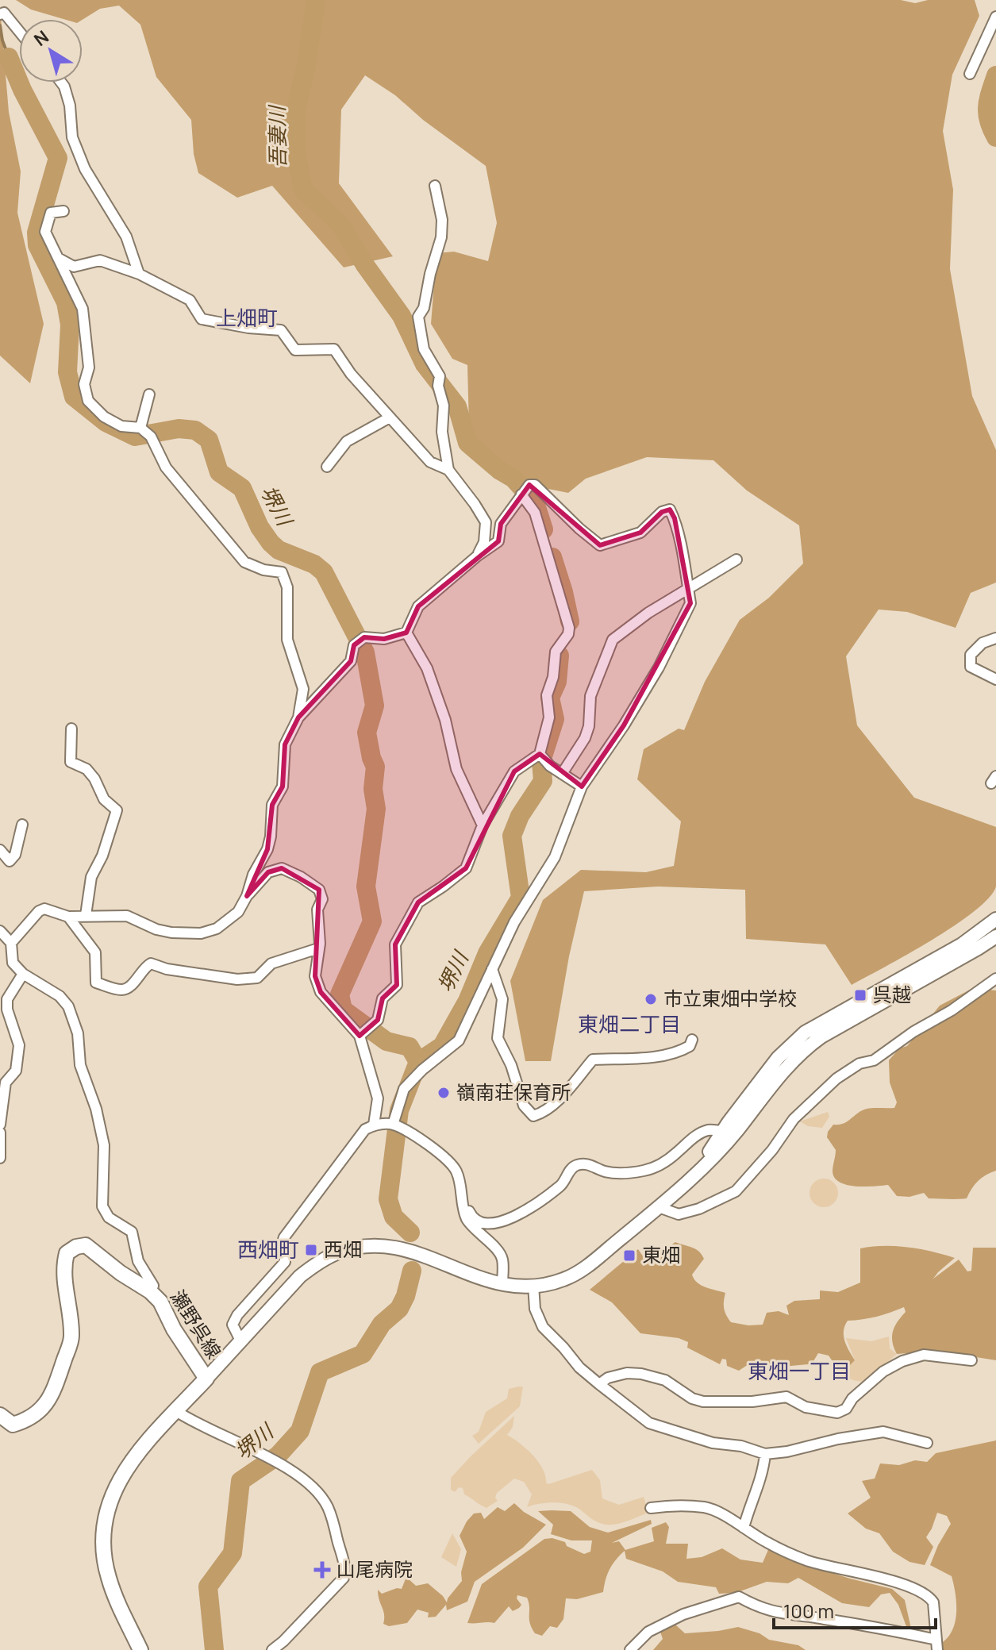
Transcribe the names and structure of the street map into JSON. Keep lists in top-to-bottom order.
{
  "streets": {
    "main road": ["瀬野呉線"]
  },
  "districts": [
    "上畑町",
    "東畑二丁目",
    "西畑町",
    "東畑一丁目"
  ],
  "water": ["吾妻川", "堺川"],
  "places": {
    "transit": ["呉越", "西畑", "東畑"],
    "other": ["市立東畑中学校", "嶺南荘保育所"],
    "health": ["山尾病院"]
  },
  "scale_bar": "100 m",
  "north": "top left"
}
